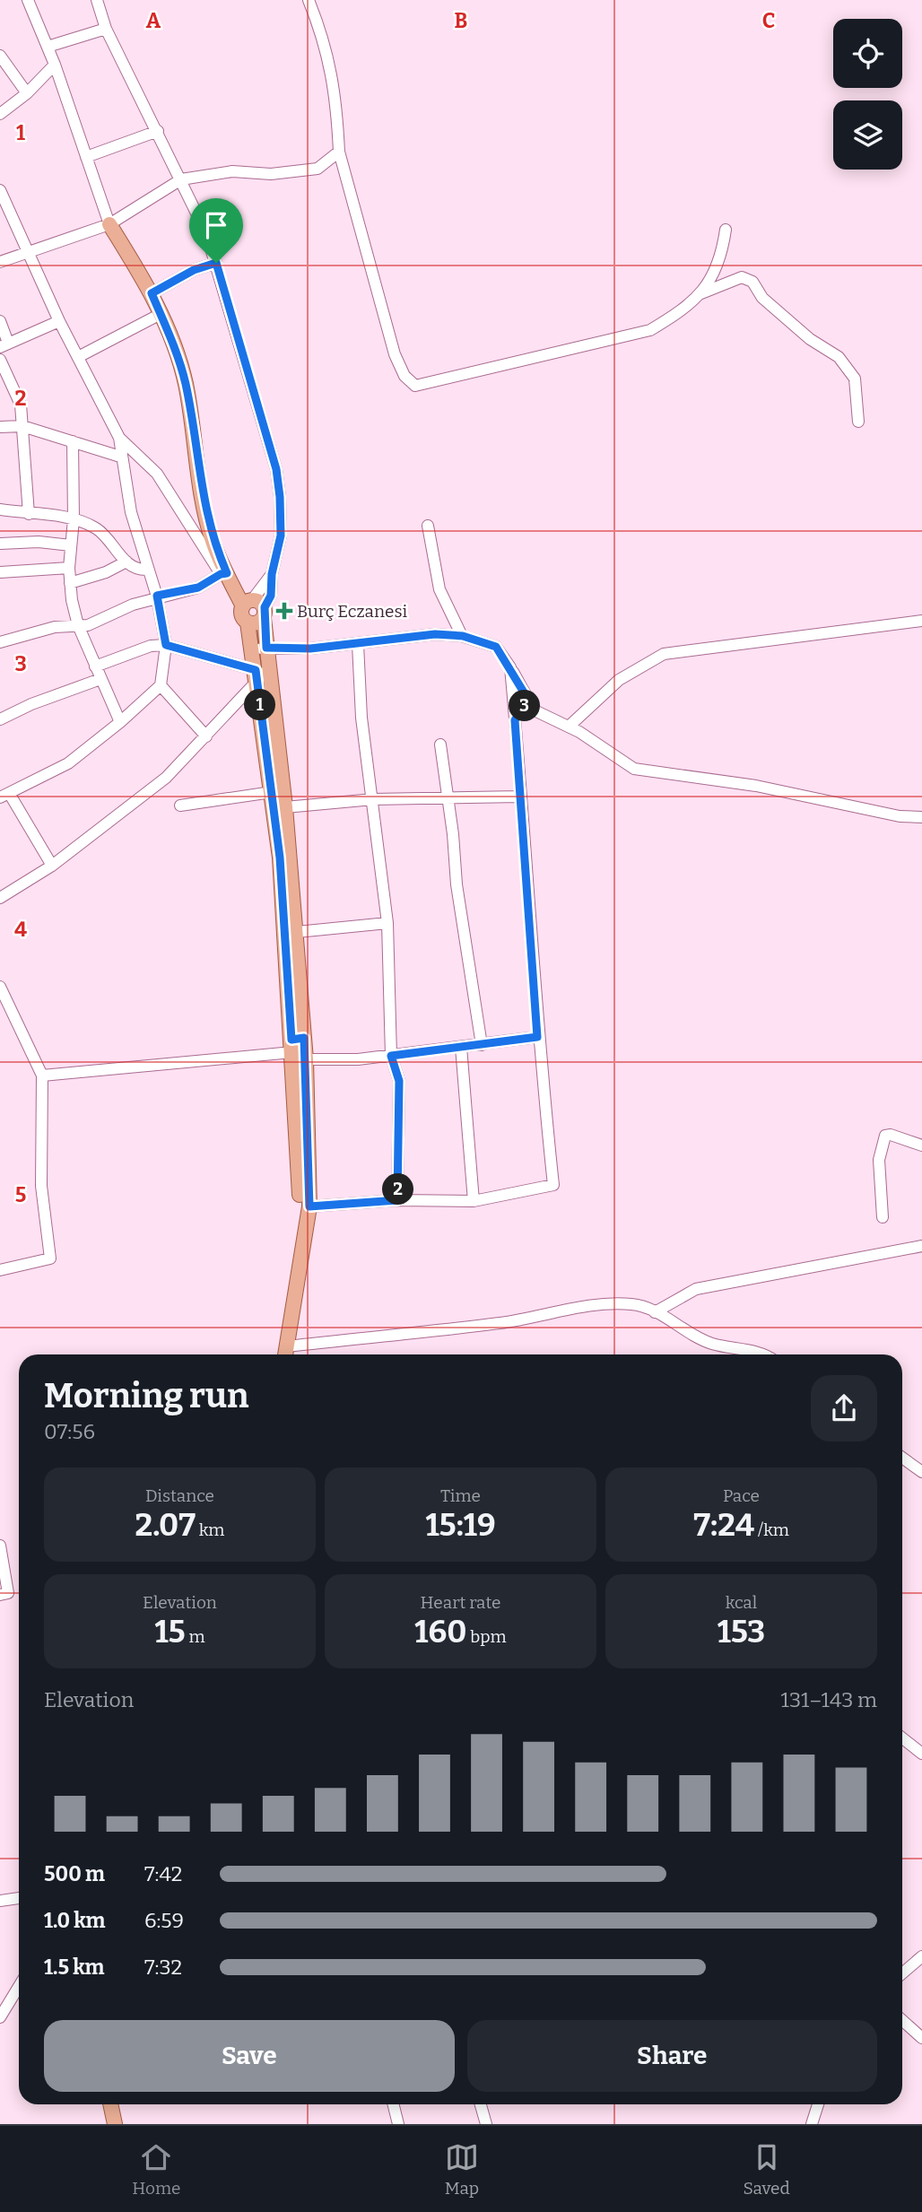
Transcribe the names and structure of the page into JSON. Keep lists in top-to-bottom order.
{
  "places": {
    "health": ["Burç Eczanesi"]
  },
  "page": {
    "pins": ["1", "3", "2"],
    "heading": ["Morning run", "07:56"],
    "stats": [
      ["Distance", "2.07 km"],
      ["Time", "15:19"],
      ["Pace", "7:24 /km"],
      ["Elevation", "15 m"],
      ["Heart rate", "160 bpm"],
      ["kcal", "153"]
    ],
    "chart": ["Elevation", "131–143 m"],
    "list": [
      {
        "name": "500 m",
        "note": "7:42"
      },
      {
        "name": "1.0 km",
        "note": "6:59"
      },
      {
        "name": "1.5 km",
        "note": "7:32"
      }
    ],
    "buttons": ["Save", "Share"],
    "tabs": ["Home", "Map", "Saved"]
  },
  "grid": {
    "columns": ["A", "B", "C"],
    "rows": [
      "1",
      "2",
      "3",
      "4",
      "5"
    ]
  }
}
